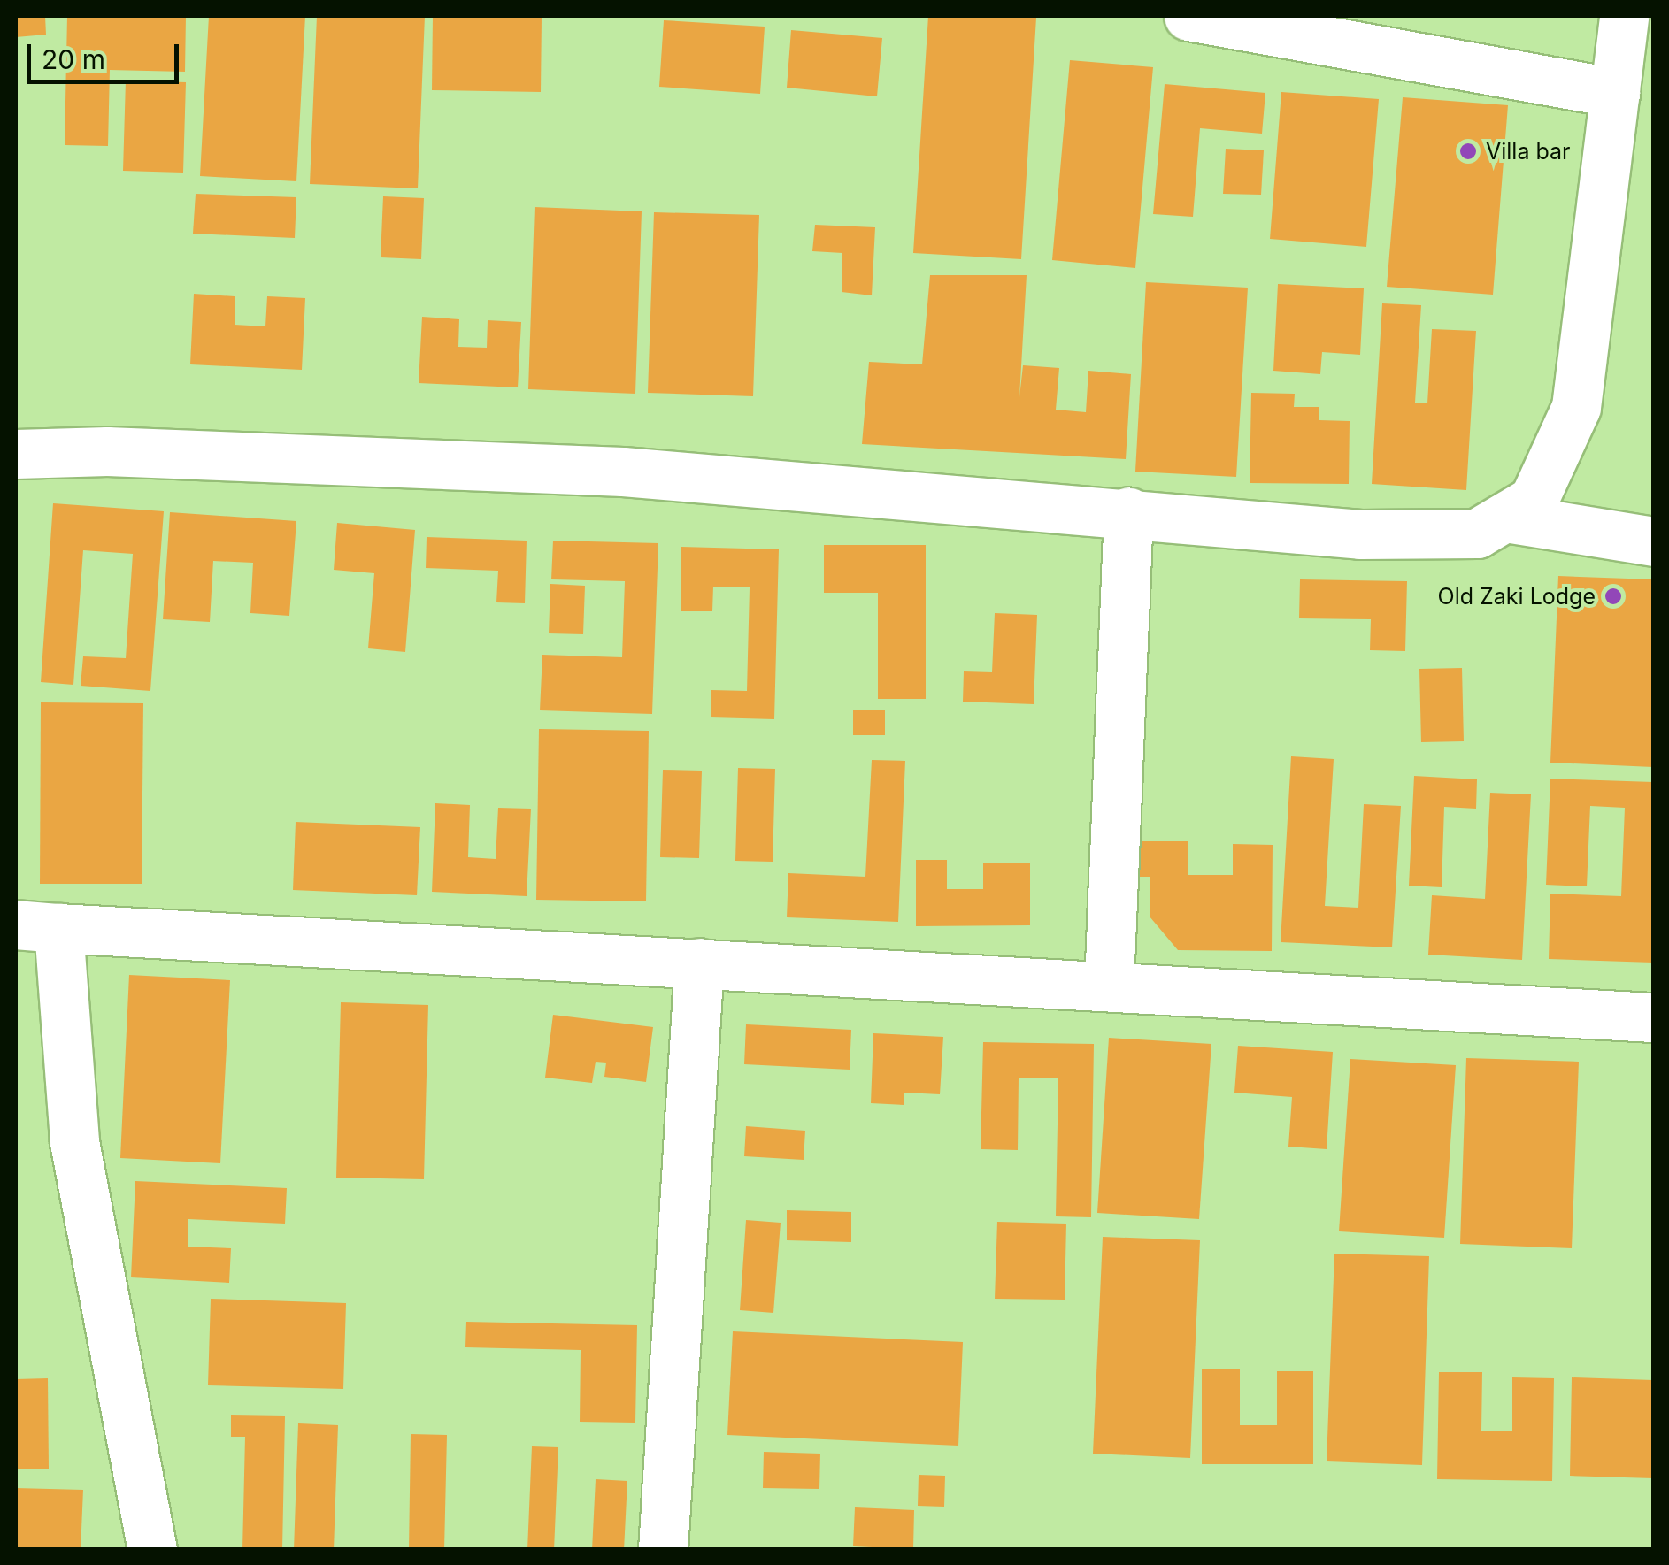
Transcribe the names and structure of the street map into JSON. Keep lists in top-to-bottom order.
{
  "places": ["Villa bar", "Old Zaki Lodge"],
  "scale_bar": "20 m"
}
